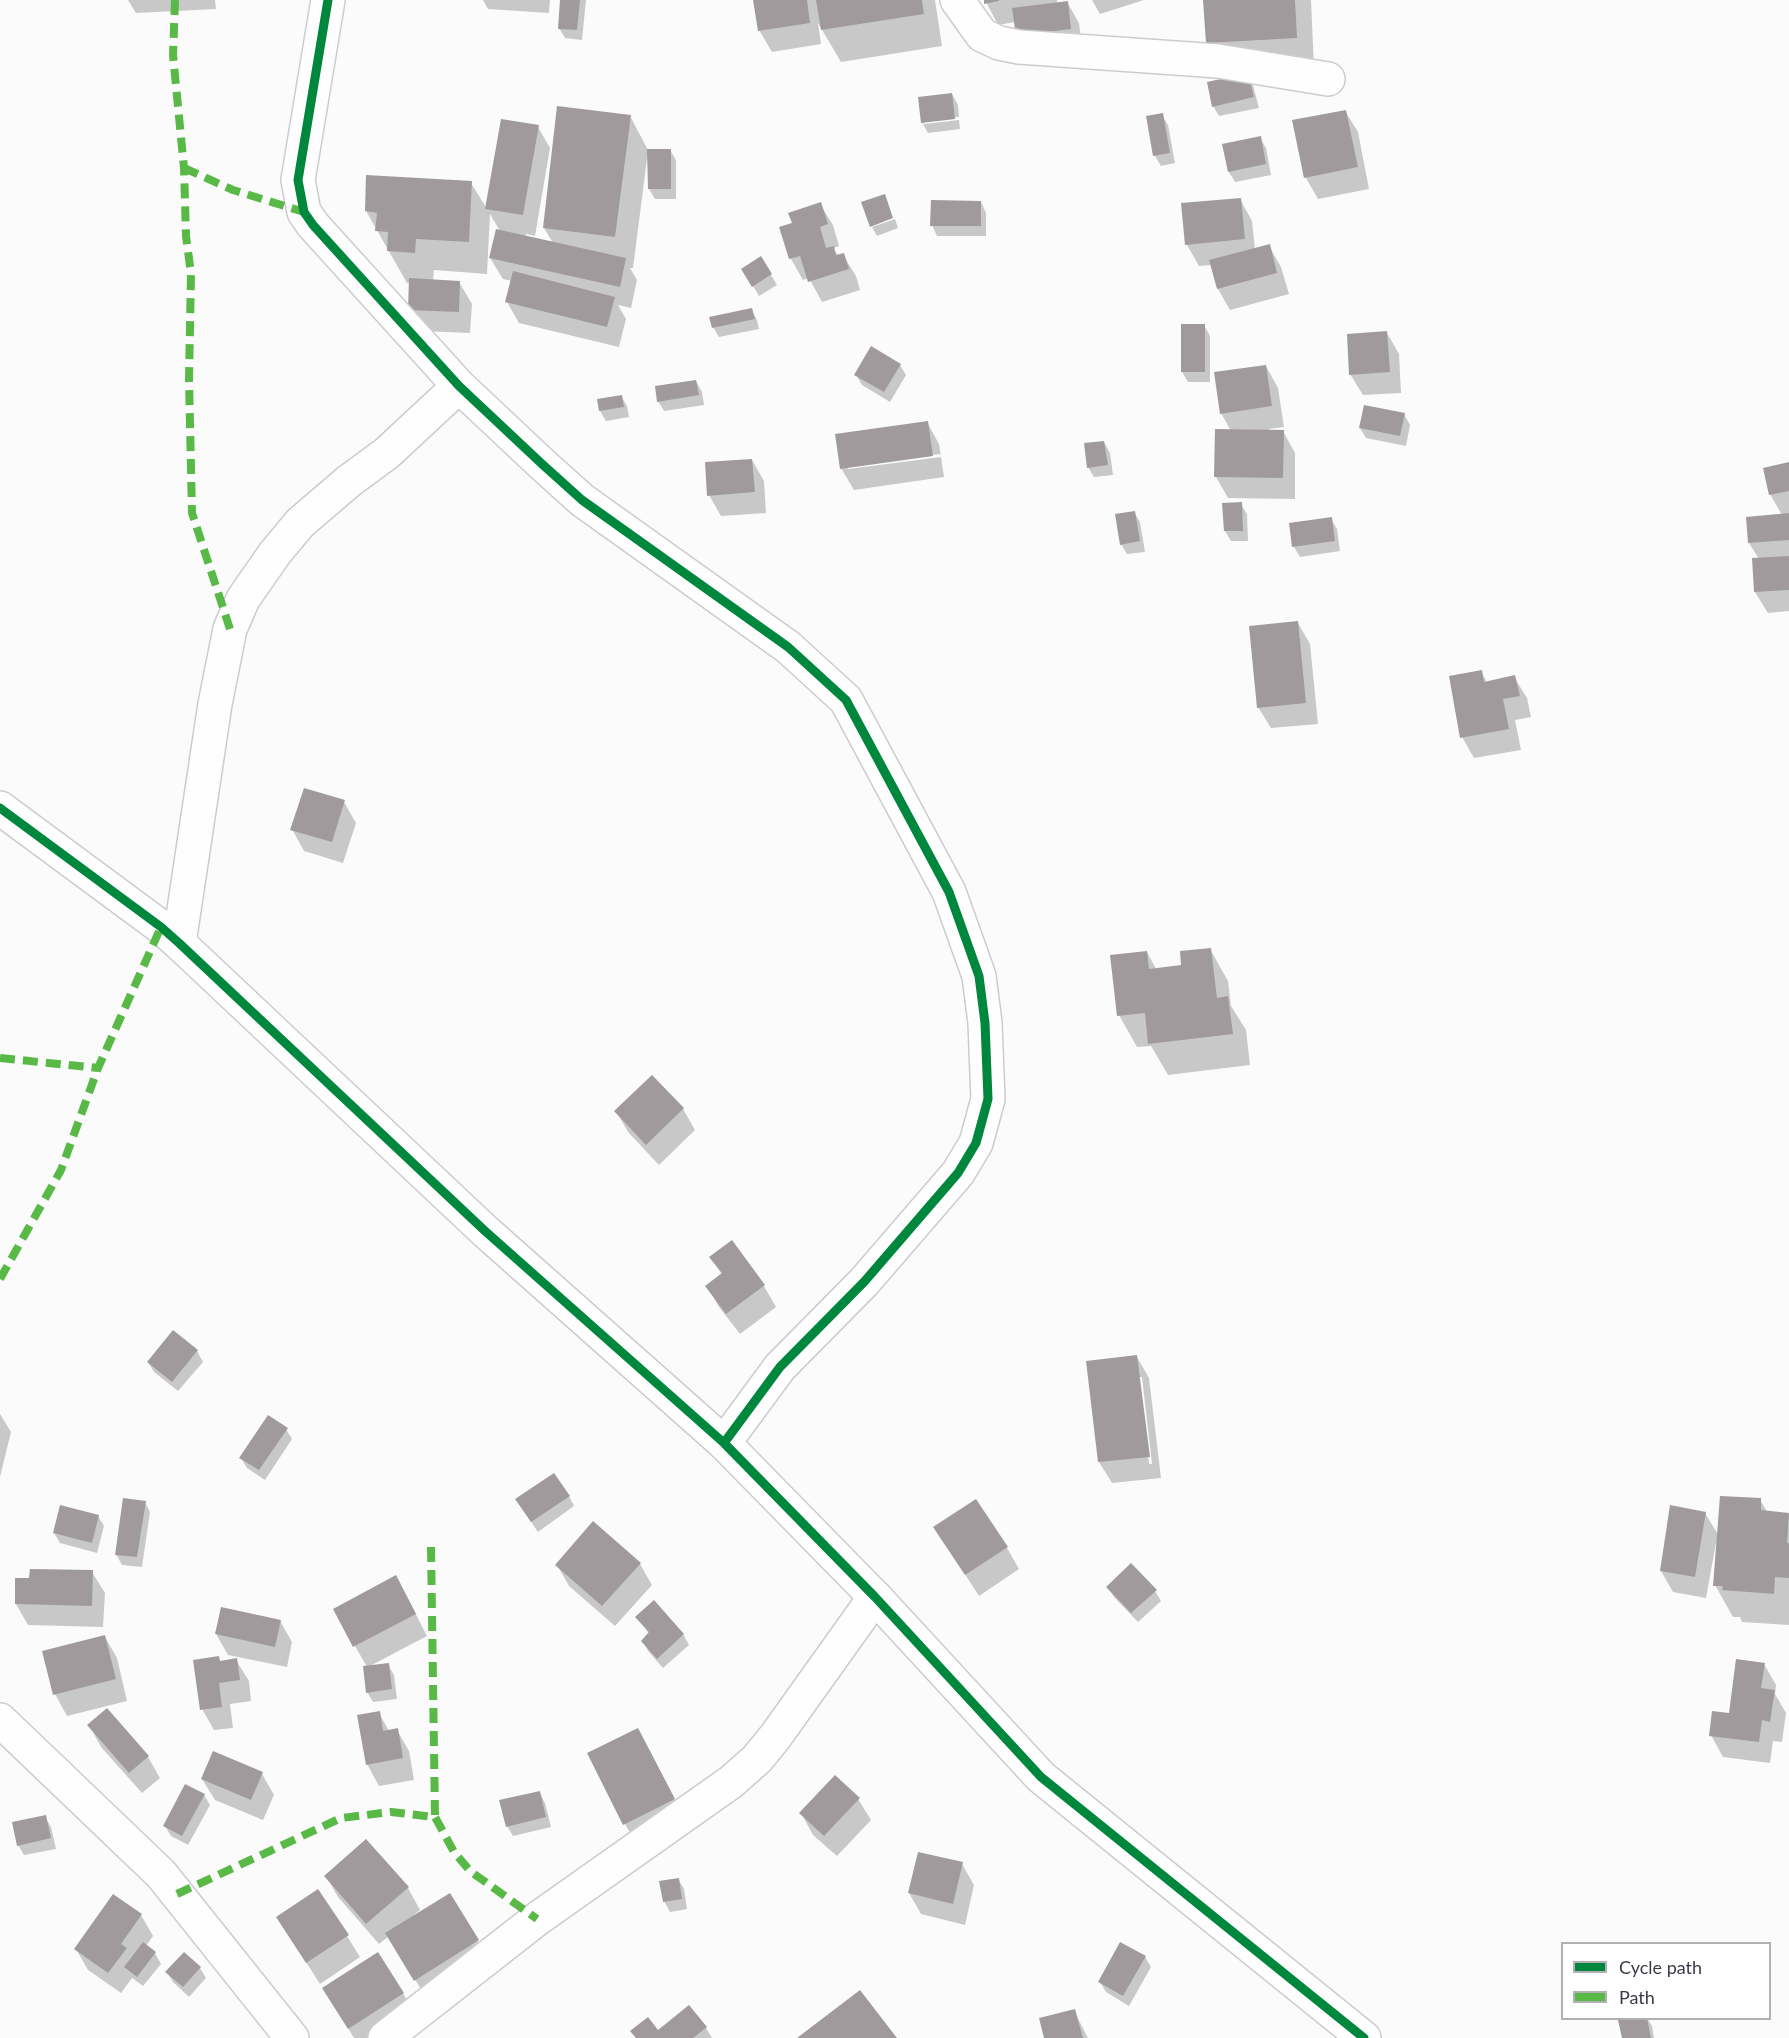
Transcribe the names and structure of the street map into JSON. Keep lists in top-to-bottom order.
{
  "legend": ["Cycle path", "Path"]
}
